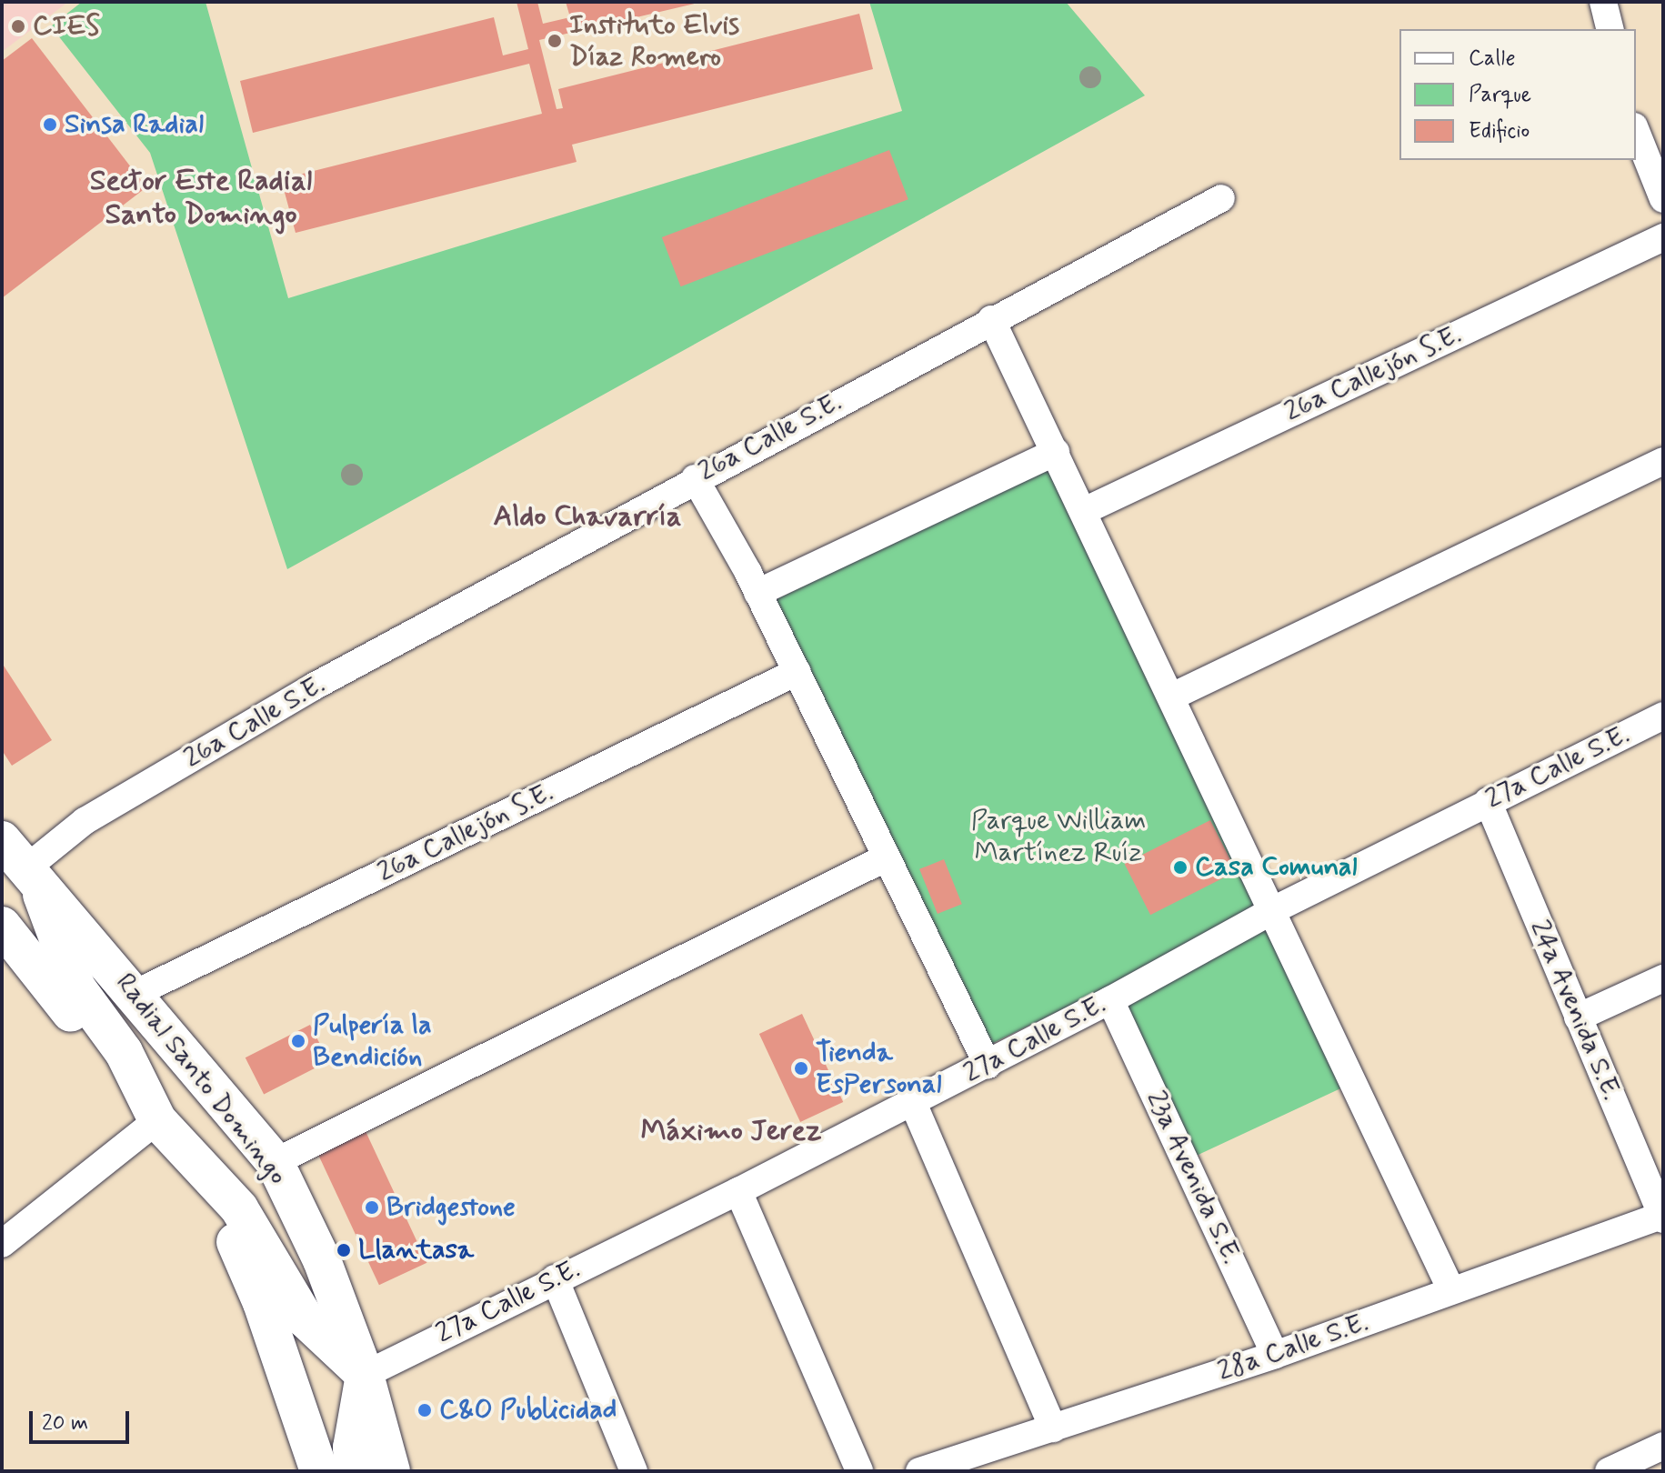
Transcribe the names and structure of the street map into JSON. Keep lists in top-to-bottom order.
{
  "streets": {
    "main road": ["Radial Santo Domingo"],
    "street": [
      "26a Callejón S.E.",
      "26a Calle S.E.",
      "27a Calle S.E.",
      "24a Avenida S.E.",
      "23a Avenida S.E.",
      "28a Calle S.E."
    ]
  },
  "crossings": [
    ["26a Callejón S.E.", "Radial Santo Domingo"],
    ["26a Calle S.E.", "Radial Santo Domingo"],
    ["27a Calle S.E.", "24a Avenida S.E."],
    ["27a Calle S.E.", "Radial Santo Domingo"],
    ["27a Calle S.E.", "23a Avenida S.E."],
    ["24a Avenida S.E.", "28a Calle S.E."],
    ["23a Avenida S.E.", "28a Calle S.E."]
  ],
  "districts": ["Sector Este Radial Santo Domingo", "Aldo Chavarría", "Máximo Jerez"],
  "parks": ["Parque William Martínez Ruíz"],
  "places": [
    "CIES",
    "Instituto Elvis Díaz Romero",
    "Sinsa Radial",
    "Casa Comunal",
    "Pulpería la Bendición",
    "Tienda EsPersonal",
    "Bridgestone",
    "Llantasa",
    "C&O Publicidad"
  ],
  "legend": ["Calle", "Parque", "Edificio"],
  "scale_bar": "20 m"
}
